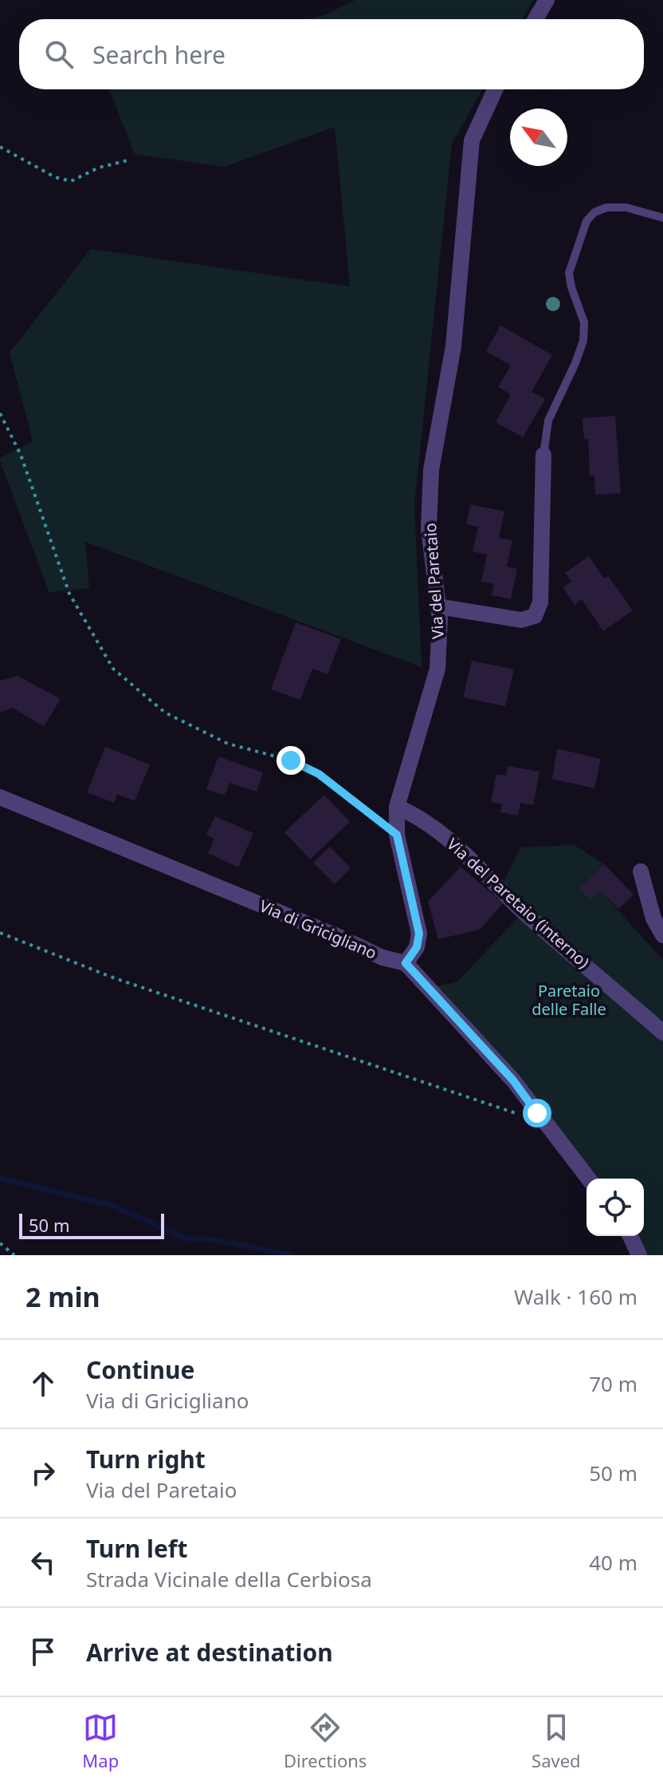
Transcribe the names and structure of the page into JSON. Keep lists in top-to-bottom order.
{
  "streets": {
    "street": ["Via del Paretaio", "Via del Paretaio (interno)", "Via di Gricigliano"]
  },
  "crossings": [
    ["Via del Paretaio", "Via del Paretaio (interno)"],
    ["Via del Paretaio", "Via di Gricigliano"]
  ],
  "parks": ["Paretaio delle Falle"],
  "scale_bar": "50 m",
  "north": "top left",
  "page": {
    "search": "Search here",
    "scale": "50 m",
    "heading": ["2 min", "Walk · 160 m"],
    "list": [
      ["Continue", "Via di Gricigliano", "70 m"],
      ["Turn right", "Via del Paretaio", "50 m"],
      ["Turn left", "Strada Vicinale della Cerbiosa", "40 m"],
      "Arrive at destination"
    ],
    "nav": ["Map", "Directions", "Saved"]
  }
}
